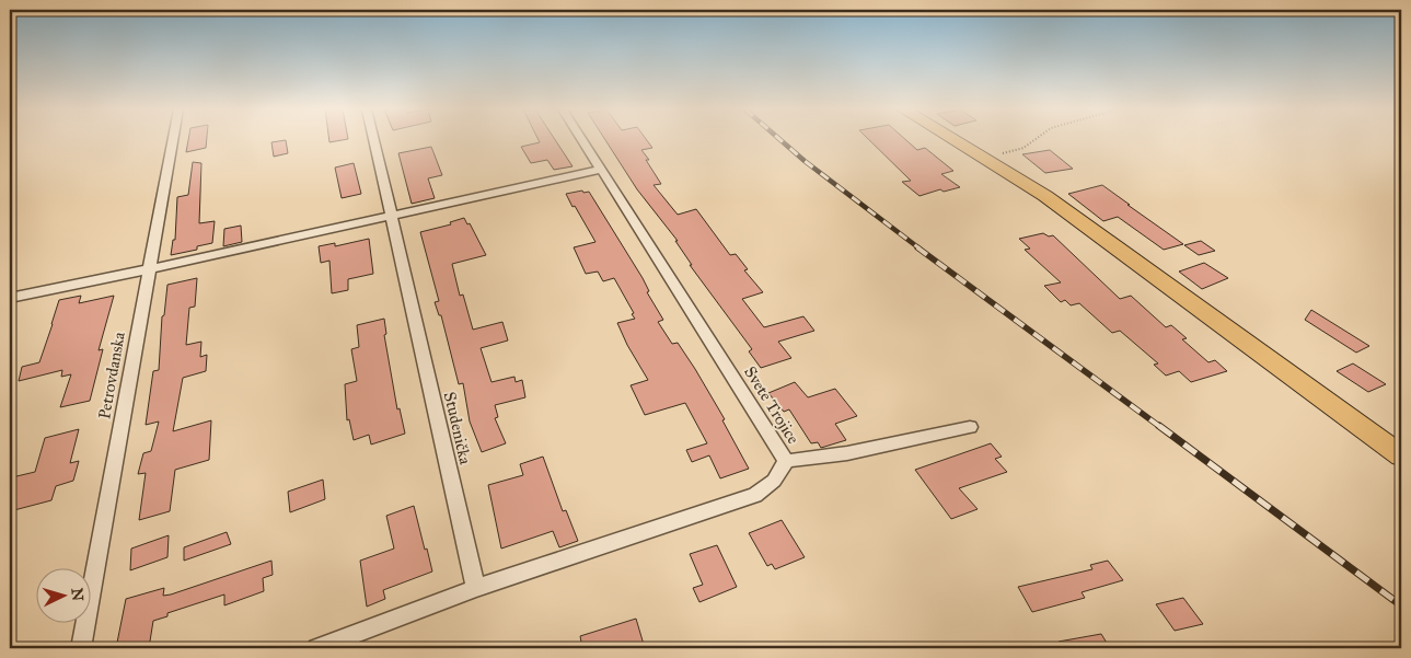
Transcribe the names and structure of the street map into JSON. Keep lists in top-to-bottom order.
{
  "streets": {
    "street": ["Petrovdanska", "Svete Trojice", "Studenička"]
  },
  "crossings": [
    ["Svete Trojice", "Studenička"]
  ],
  "north": "right"
}
